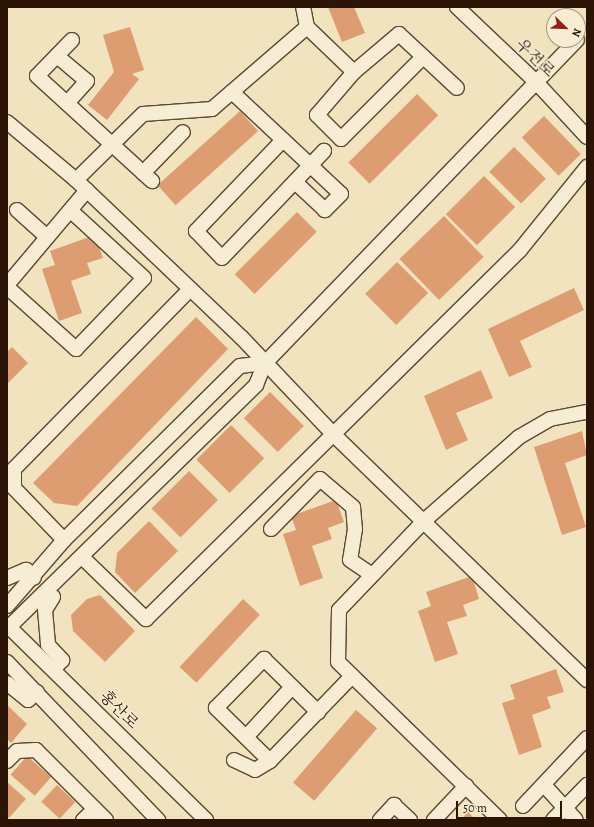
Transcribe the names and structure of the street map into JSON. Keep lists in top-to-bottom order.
{
  "streets": {
    "street": ["우전로", "홍산로"]
  },
  "scale_bar": "50 m",
  "north": "bottom right"
}
